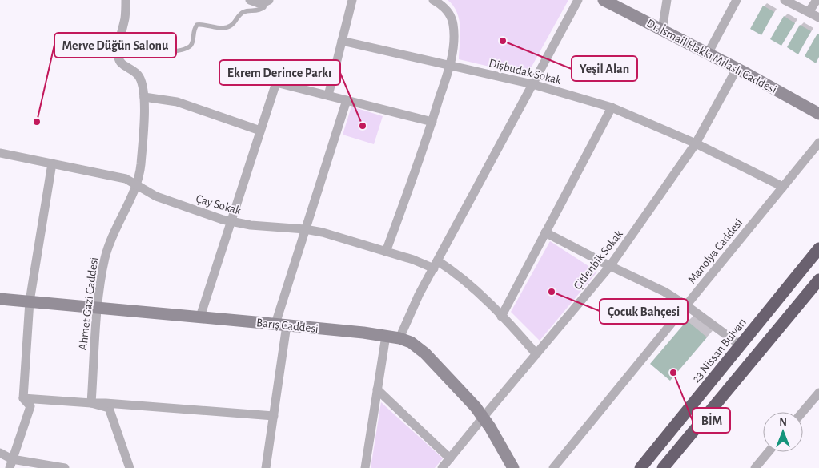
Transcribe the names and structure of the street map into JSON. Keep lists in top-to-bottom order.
{
  "streets": {
    "highway": ["23 Nissan Bulvarı"],
    "street": [
      "Dr. İsmail Hakkı Milaslı Caddesi",
      "Dişbudak Sokak",
      "Çay Sokak",
      "Manolya Caddesi",
      "Çitlenbik Sokak",
      "Ahmet Gazi Caddesi",
      "Barış Caddesi"
    ]
  },
  "crossings": [
    ["Dr. İsmail Hakkı Milaslı Caddesi", "Çitlenbik Sokak"],
    ["Dişbudak Sokak", "Manolya Caddesi"],
    ["Dişbudak Sokak", "Çitlenbik Sokak"],
    ["Çay Sokak", "Çitlenbik Sokak"],
    ["Çay Sokak", "Ahmet Gazi Caddesi"],
    ["Çitlenbik Sokak", "Barış Caddesi"],
    ["Ahmet Gazi Caddesi", "Barış Caddesi"]
  ],
  "places": [
    "Yeşil Alan",
    "Merve Düğün Salonu",
    "Ekrem Derince Parkı",
    "Çocuk Bahçesi",
    "BİM"
  ],
  "north": "top"
}
